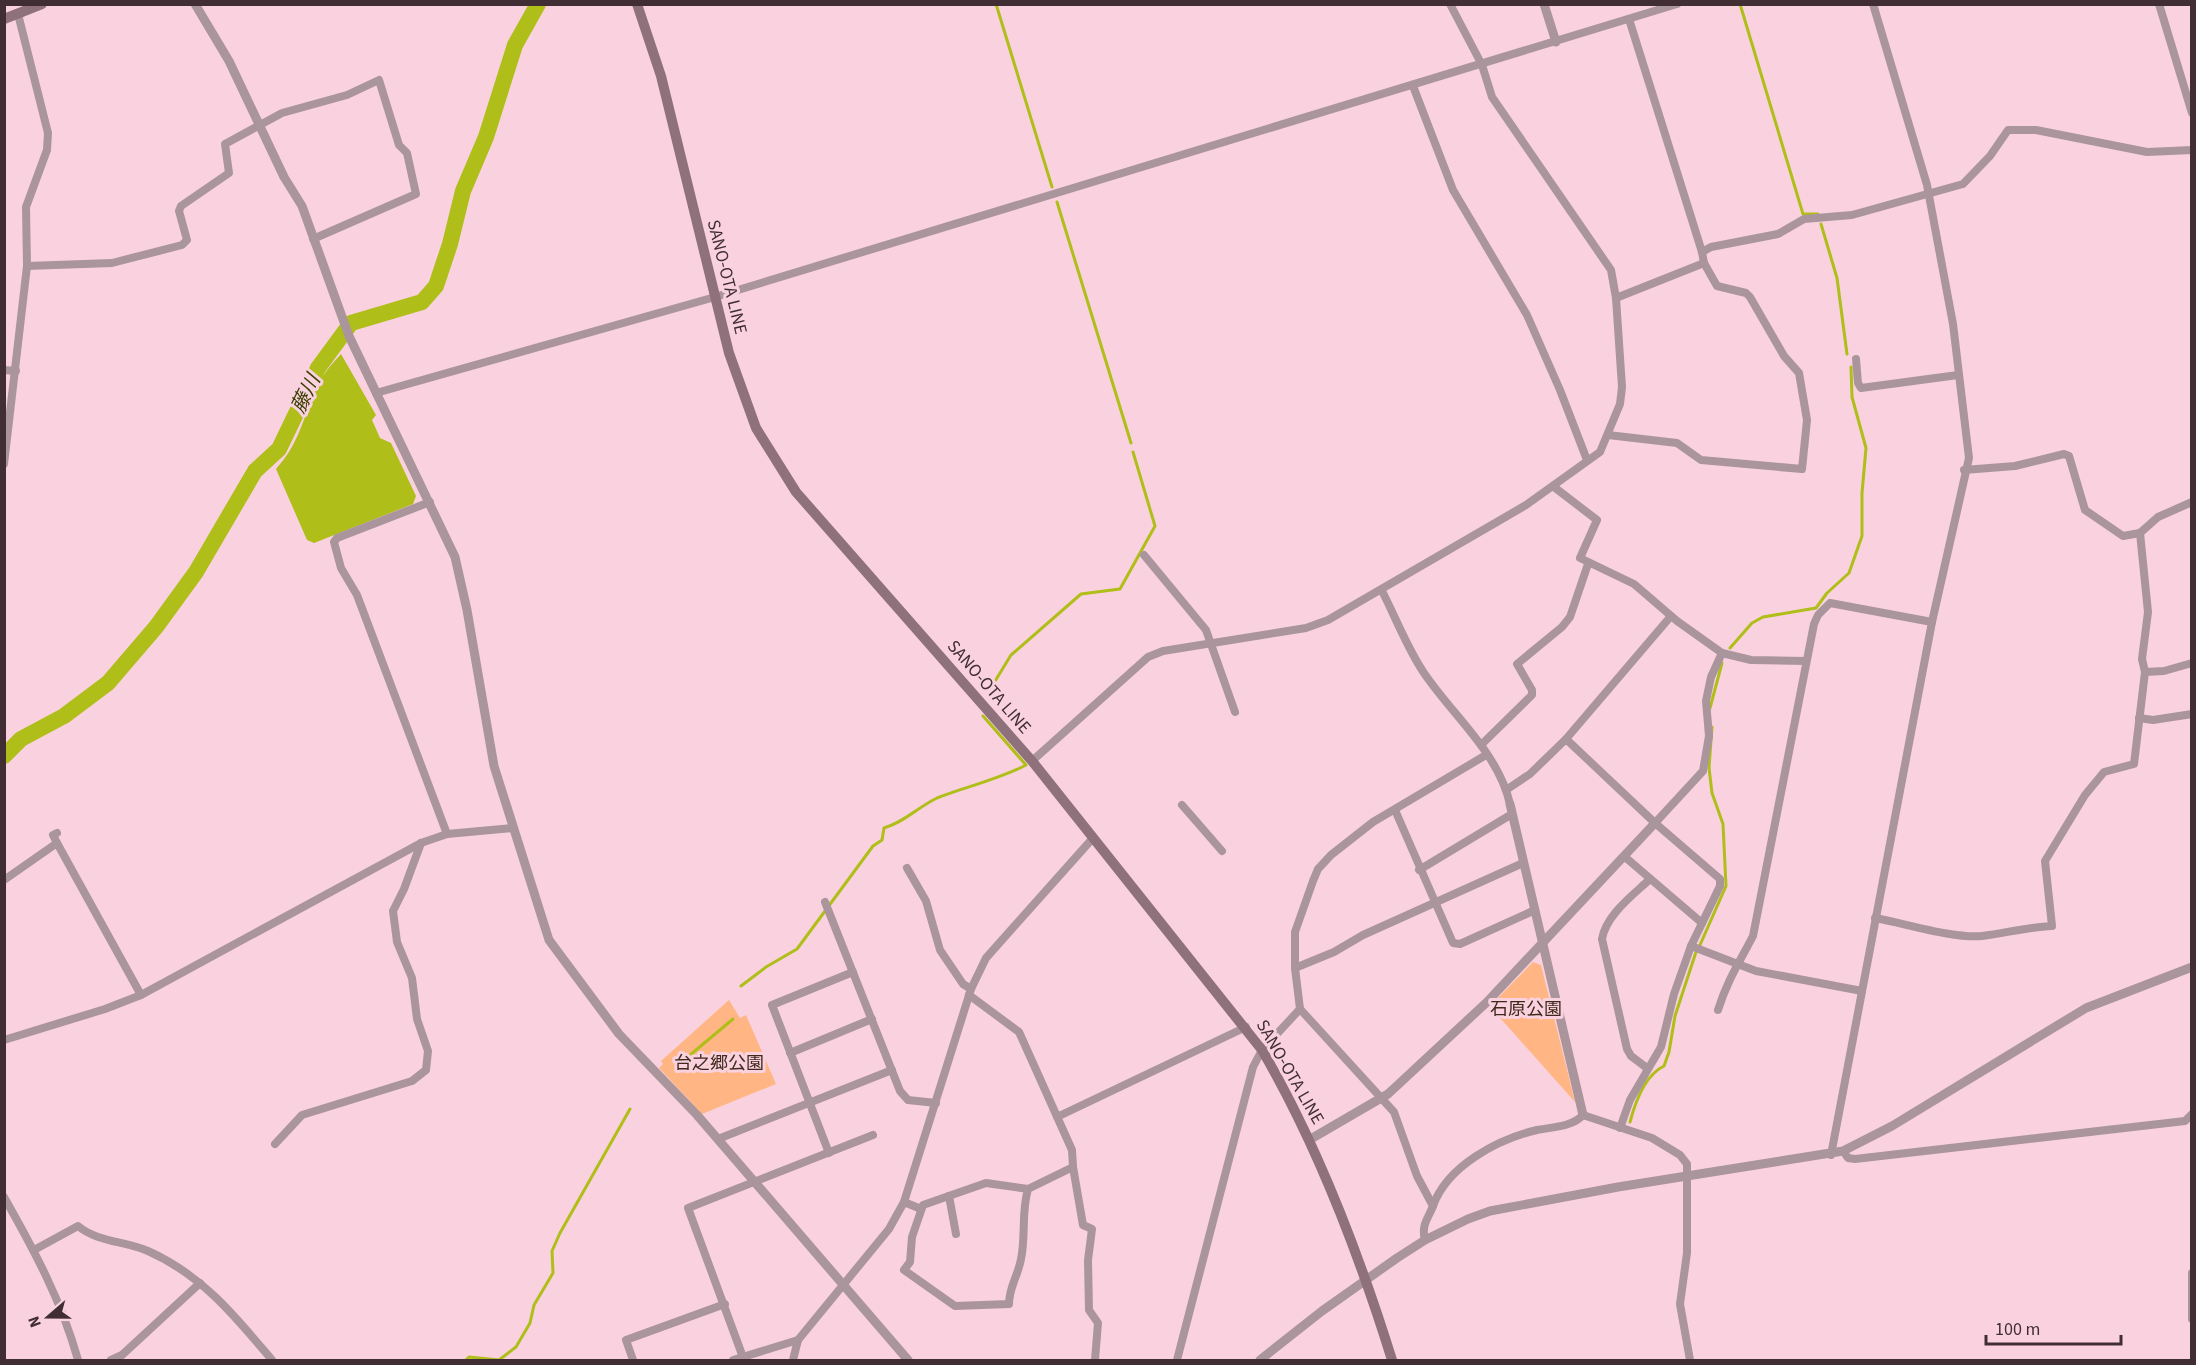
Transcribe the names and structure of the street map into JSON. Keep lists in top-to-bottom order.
{
  "streets": {
    "main road": ["SANO-OTA LINE"]
  },
  "water": ["藤川"],
  "parks": ["石原公園", "台之郷公園"],
  "scale_bar": "100 m",
  "north": "left"
}
